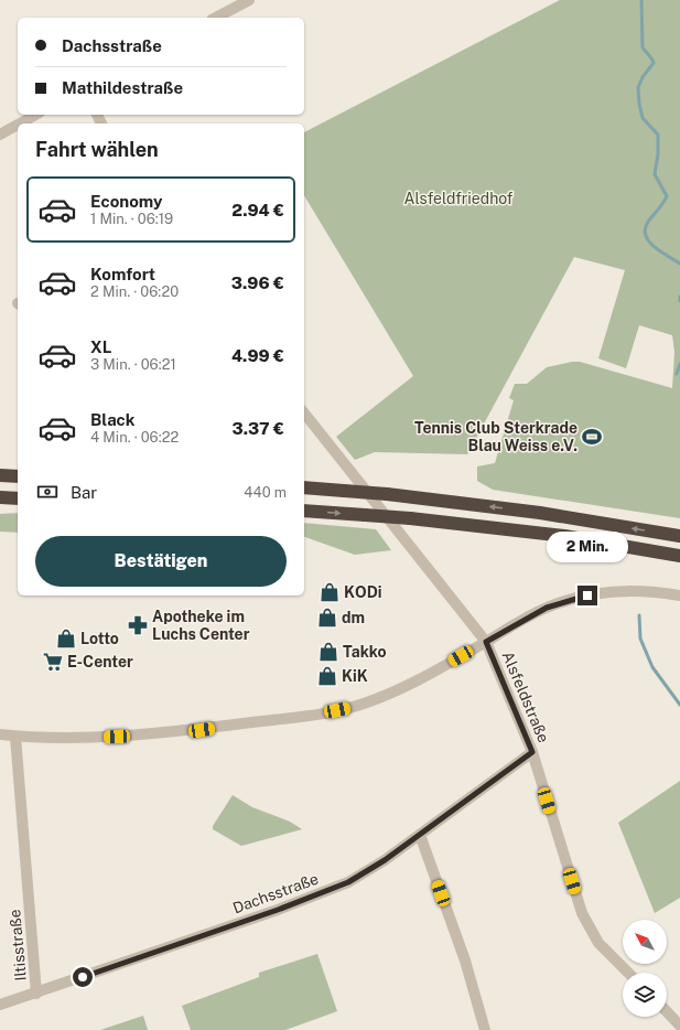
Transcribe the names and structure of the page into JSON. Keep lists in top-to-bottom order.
{
  "streets": {
    "street": ["Alsfeldstraße", "Dachsstraße", "Iltisstraße"]
  },
  "crossings": [
    ["Alsfeldstraße", "Dachsstraße"],
    ["Dachsstraße", "Iltisstraße"]
  ],
  "parks": ["Alsfeldfriedhof"],
  "places": {
    "sports": ["Tennis Club Sterkrade Blau Weiss e.V."],
    "shop": [
      "KODi",
      "dm",
      "Lotto",
      "Takko",
      "KiK"
    ],
    "pharmacy": ["Apotheke im Luchs Center"],
    "supermarket": ["E-Center"]
  },
  "north": "top left",
  "page": {
    "banner": ["Dachsstraße", "Mathildestraße"],
    "heading": "Fahrt wählen",
    "list": [
      {
        "name": "Economy",
        "note": "1 Min. · 06:19",
        "value": "2.94 €"
      },
      {
        "name": "Komfort",
        "note": "2 Min. · 06:20",
        "value": "3.96 €"
      },
      {
        "name": "XL",
        "note": "3 Min. · 06:21",
        "value": "4.99 €"
      },
      {
        "name": "Black",
        "note": "4 Min. · 06:22",
        "value": "3.37 €"
      }
    ],
    "pay": ["Bar", "440 m"],
    "buttons": "Bestätigen",
    "bubble": "2 Min."
  }
}
